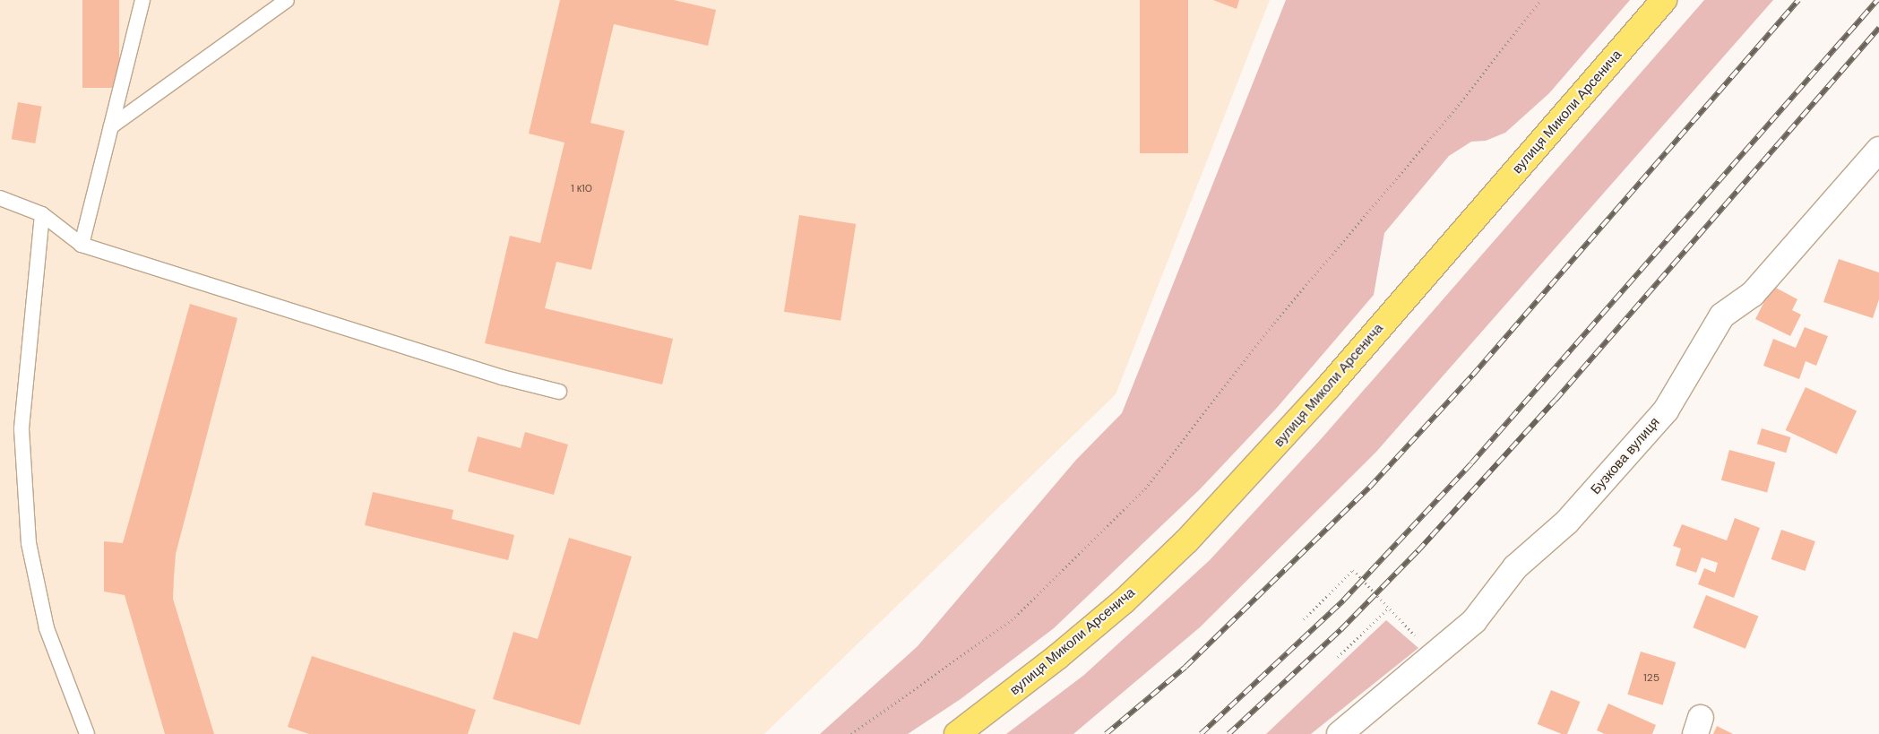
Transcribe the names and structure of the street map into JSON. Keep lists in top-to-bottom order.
{
  "streets": {
    "main road": ["вулиця Миколи Арсенича"],
    "street": ["Бузкова вулиця"]
  },
  "house_numbers": ["1 к10", "125"]
}
